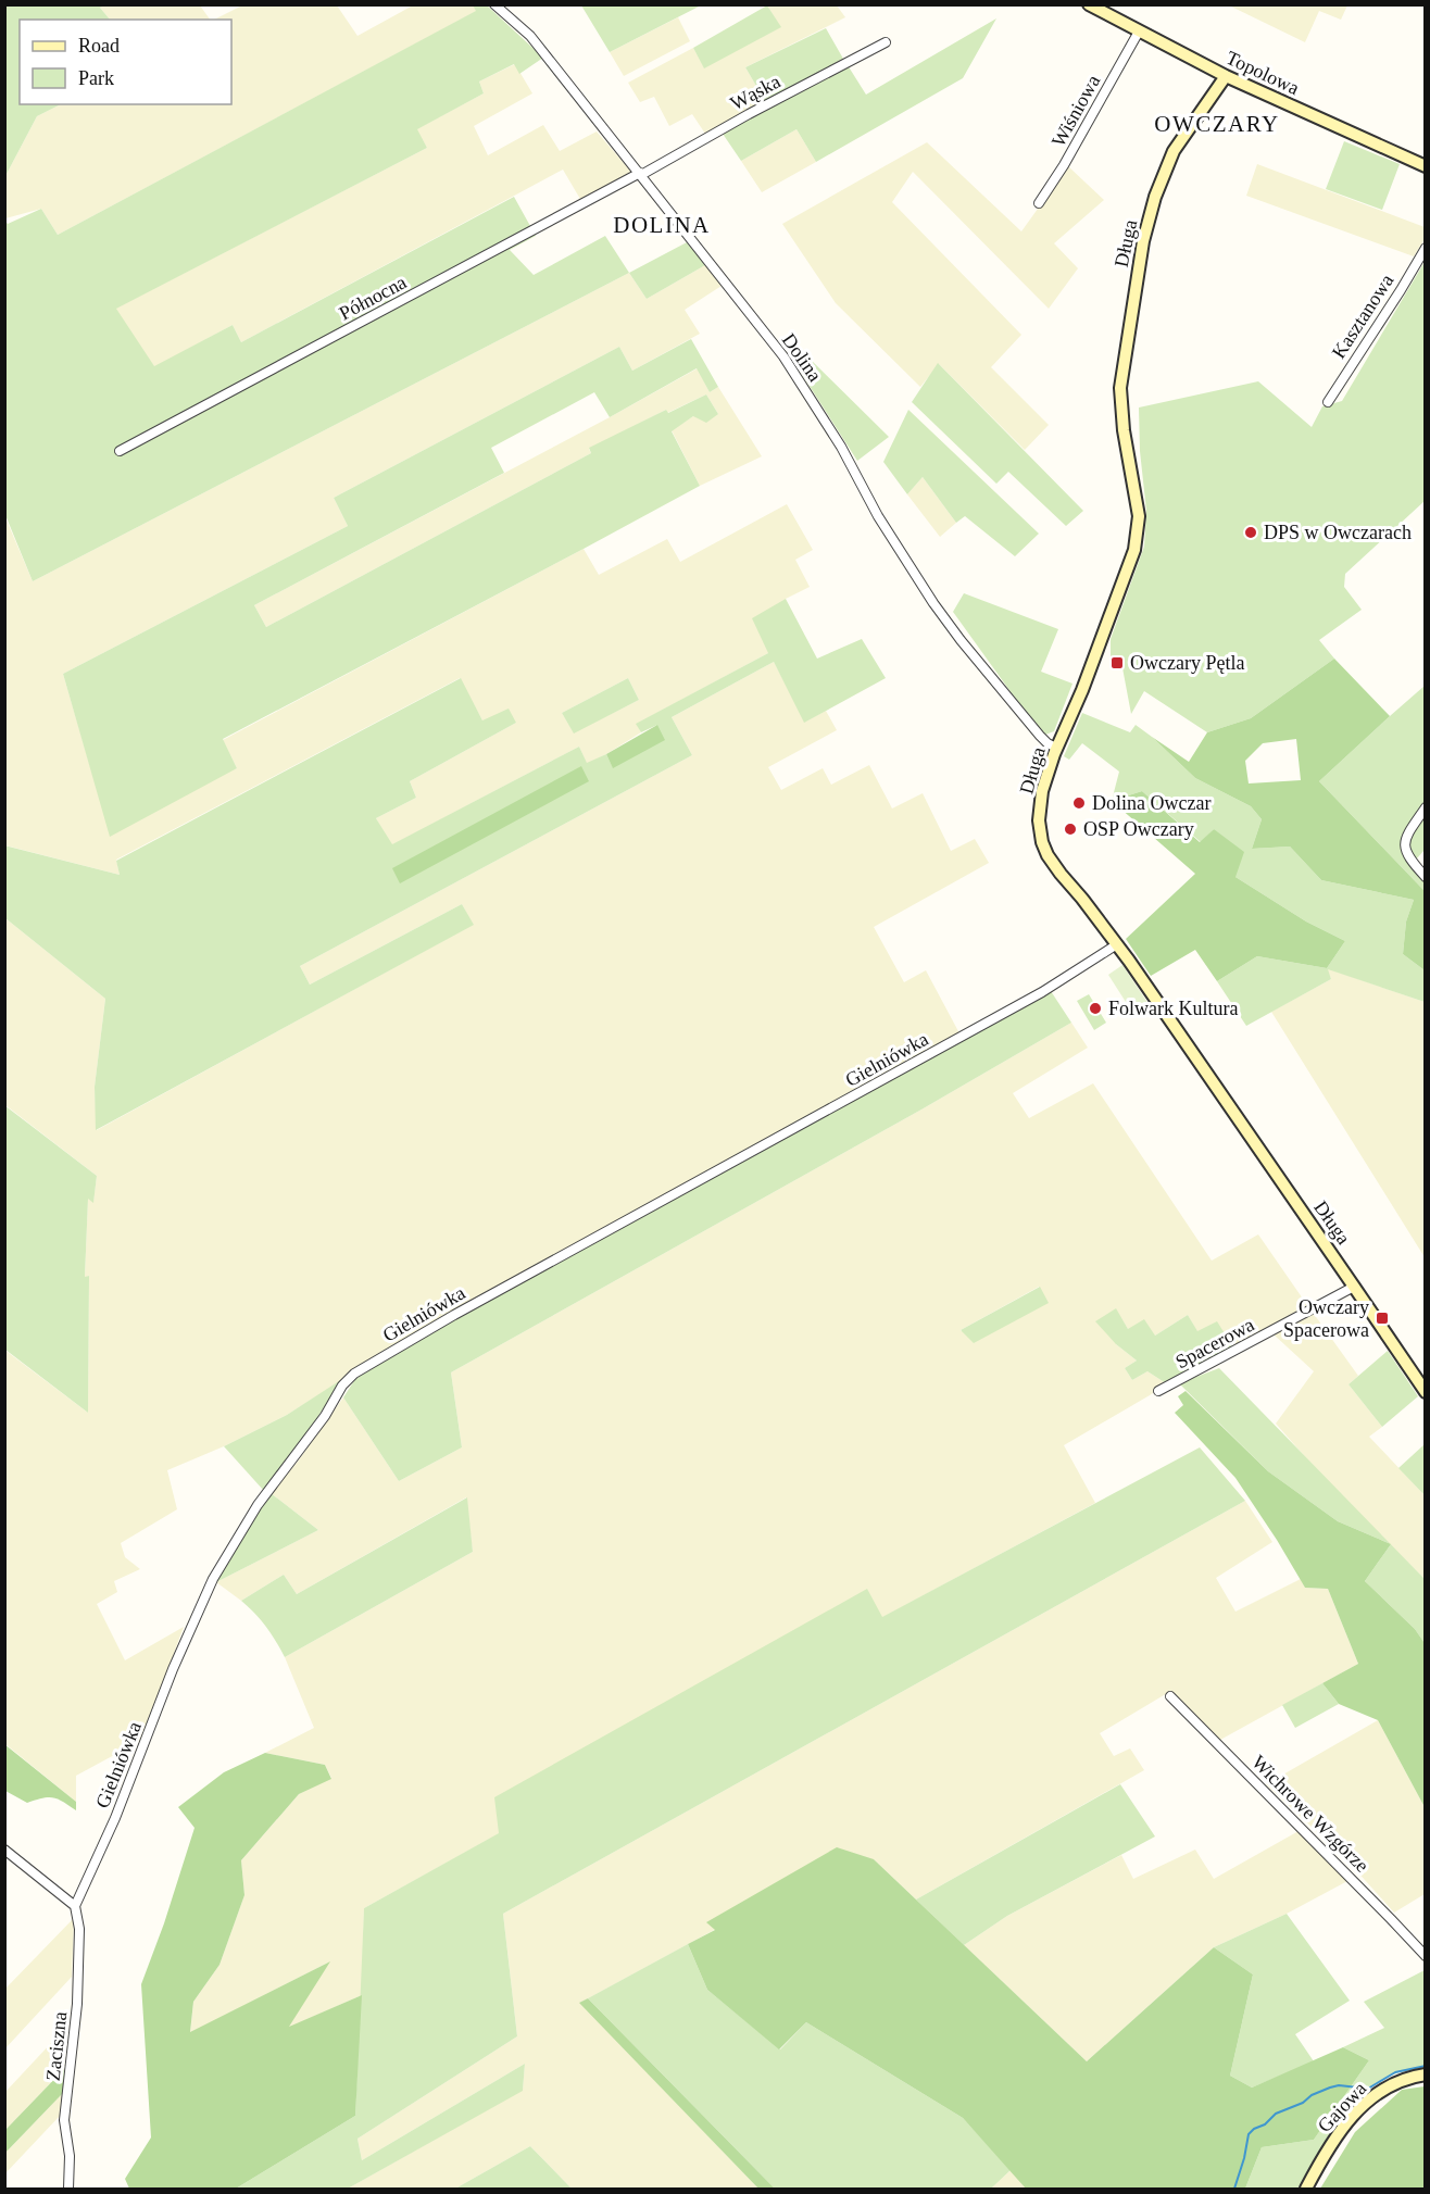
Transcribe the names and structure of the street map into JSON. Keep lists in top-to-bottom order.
{
  "streets": {
    "street": [
      "Topolowa",
      "Wąska",
      "Wiśniowa",
      "Długa",
      "Północna",
      "Kasztanowa",
      "Dolina",
      "Gielniówka",
      "Spacerowa",
      "Wichrowe Wzgórze",
      "Zaciszna",
      "Gajowa"
    ]
  },
  "crossings": [
    ["Topolowa", "Wiśniowa"],
    ["Topolowa", "Długa"],
    ["Wąska", "Północna"],
    ["Wąska", "Dolina"],
    ["Długa", "Dolina"],
    ["Długa", "Gielniówka"],
    ["Długa", "Spacerowa"],
    ["Północna", "Dolina"],
    ["Gielniówka", "Zaciszna"]
  ],
  "districts": ["OWCZARY", "DOLINA"],
  "places": {
    "other": [
      "DPS w Owczarach",
      "Dolina Owczar",
      "OSP Owczary",
      "Folwark Kultura"
    ],
    "transit": ["Owczary Pętla", "Owczary Spacerowa"]
  },
  "legend": ["Road", "Park"]
}
